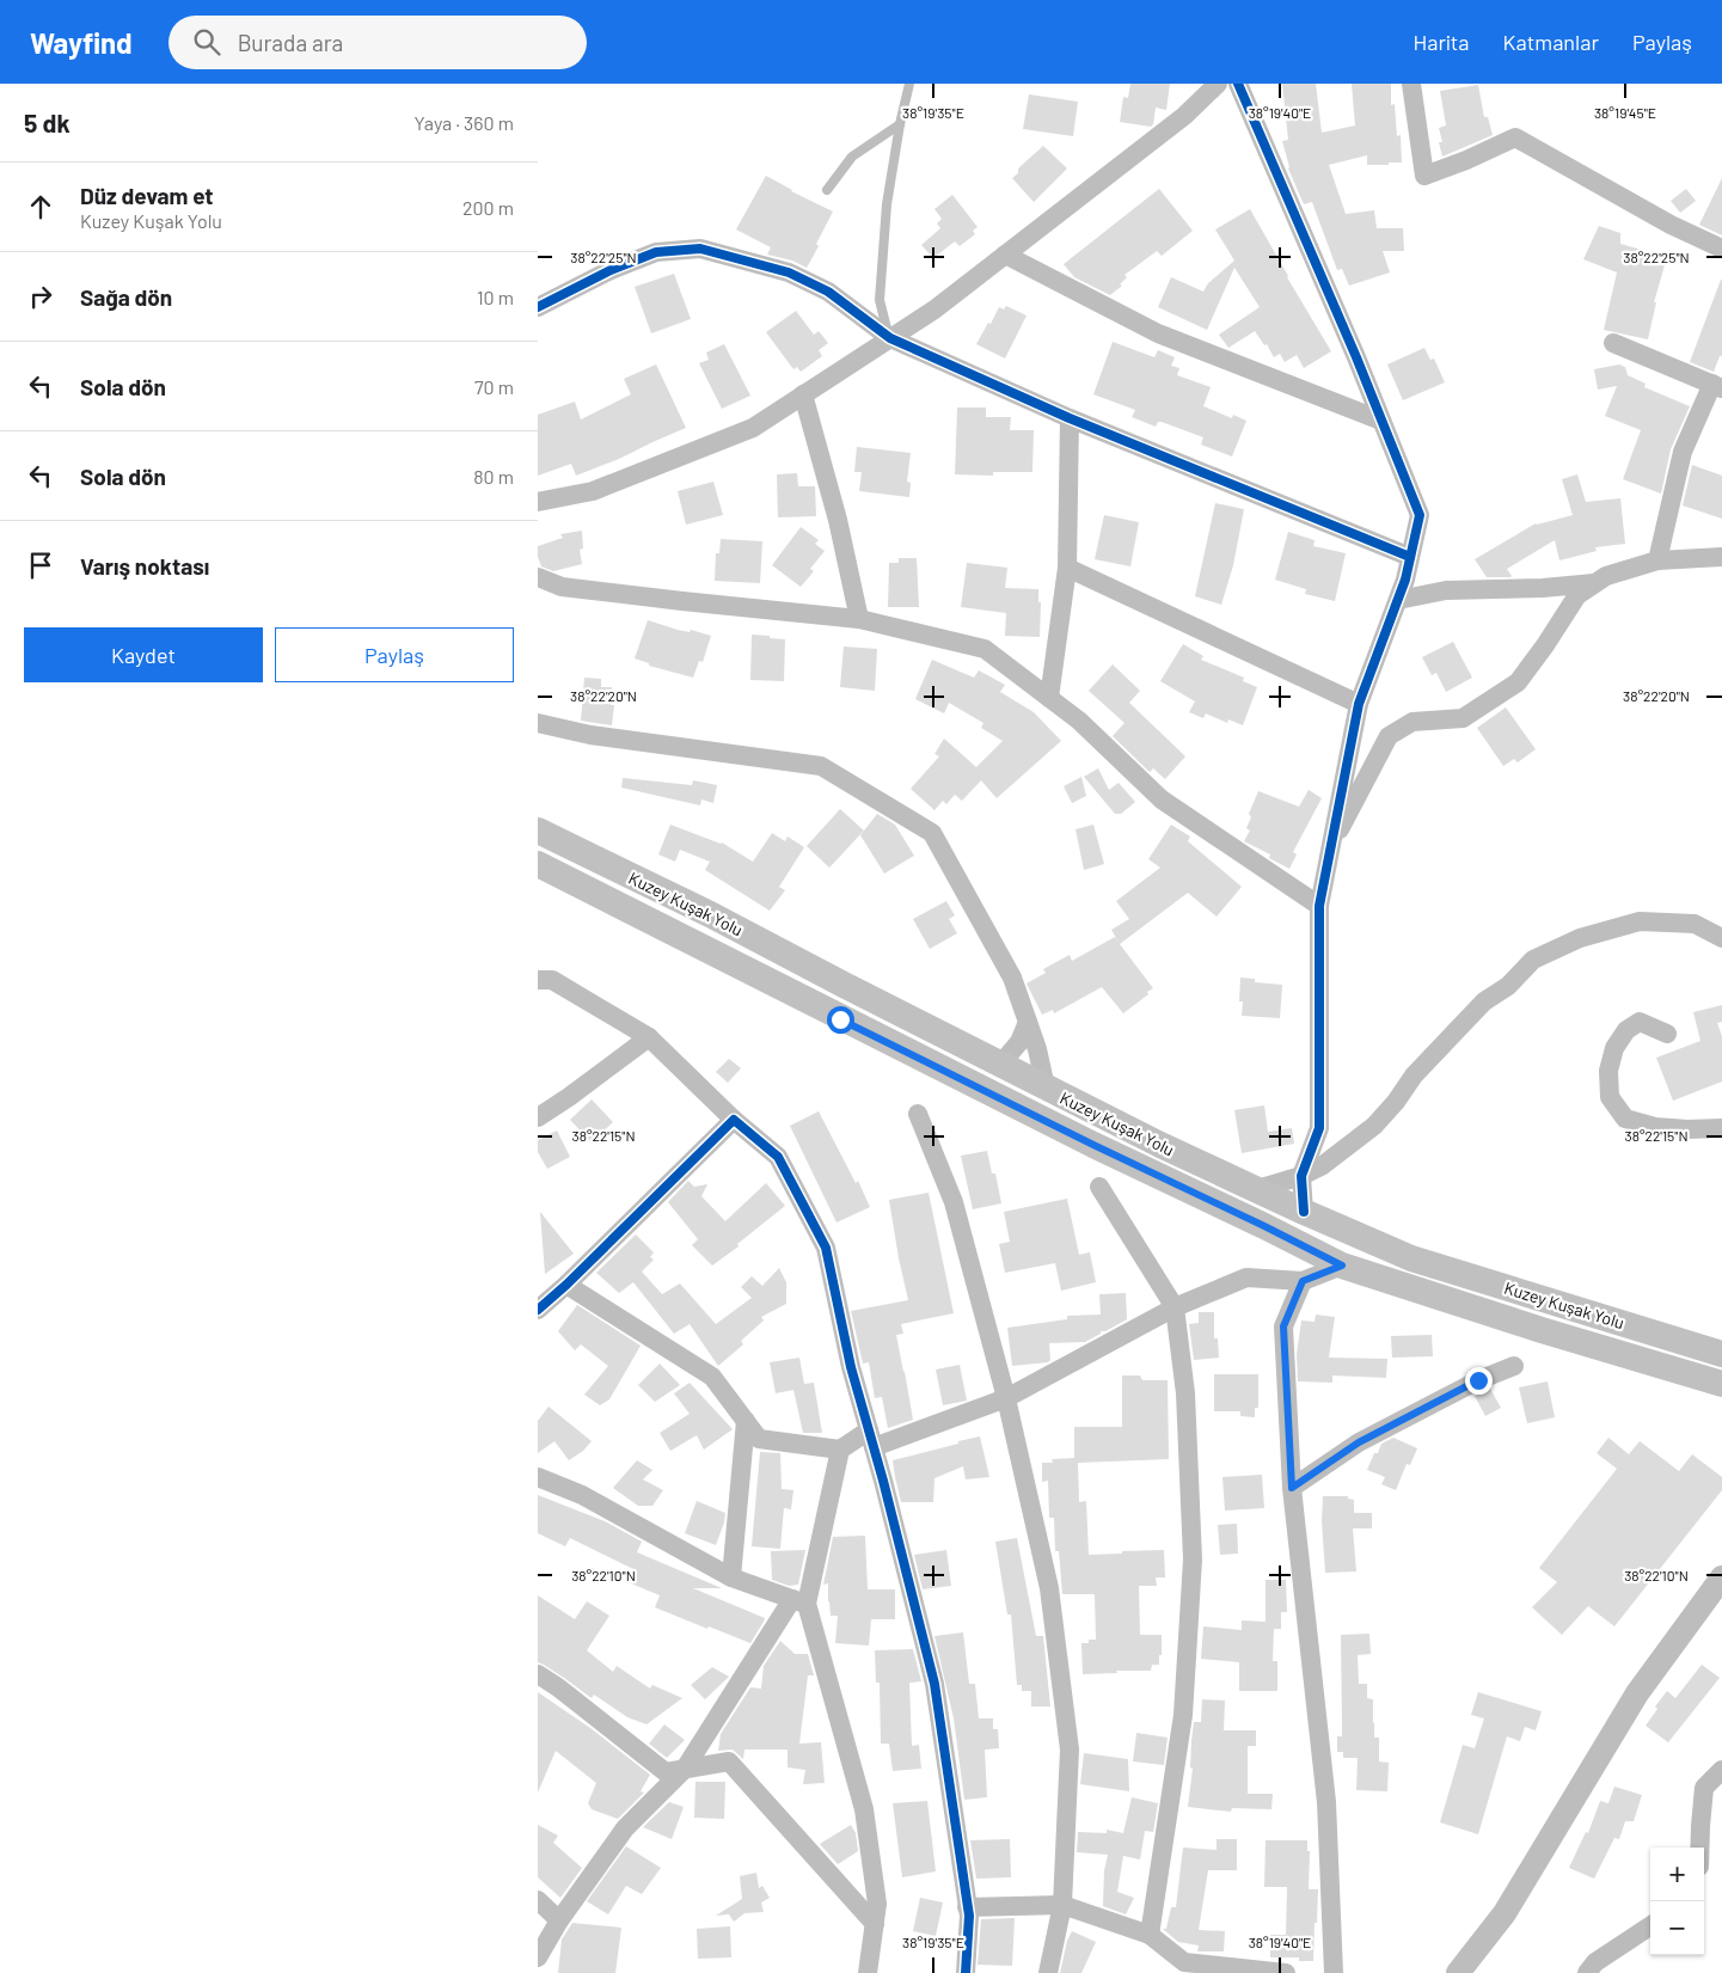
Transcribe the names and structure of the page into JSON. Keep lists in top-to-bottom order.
{
  "streets": {
    "main road": ["Kuzey Kuşak Yolu"]
  },
  "page": {
    "header": "Wayfind",
    "search": "Burada ara",
    "nav": ["Harita", "Katmanlar", "Paylaş"],
    "heading": ["5 dk", "Yaya · 360 m"],
    "list": [
      ["Düz devam et", "Kuzey Kuşak Yolu", "200 m"],
      ["Sağa dön", "10 m"],
      ["Sola dön", "70 m"],
      ["Sola dön", "80 m"],
      "Varış noktası"
    ],
    "buttons": ["Kaydet", "Paylaş"],
    "map_buttons": ["+", "−"]
  },
  "coordinates": [
    "38°19'35\"E",
    "38°19'40\"E",
    "38°19'45\"E",
    "38°22'25\"N",
    "38°22'20\"N",
    "38°22'15\"N",
    "38°22'10\"N"
  ]
}
